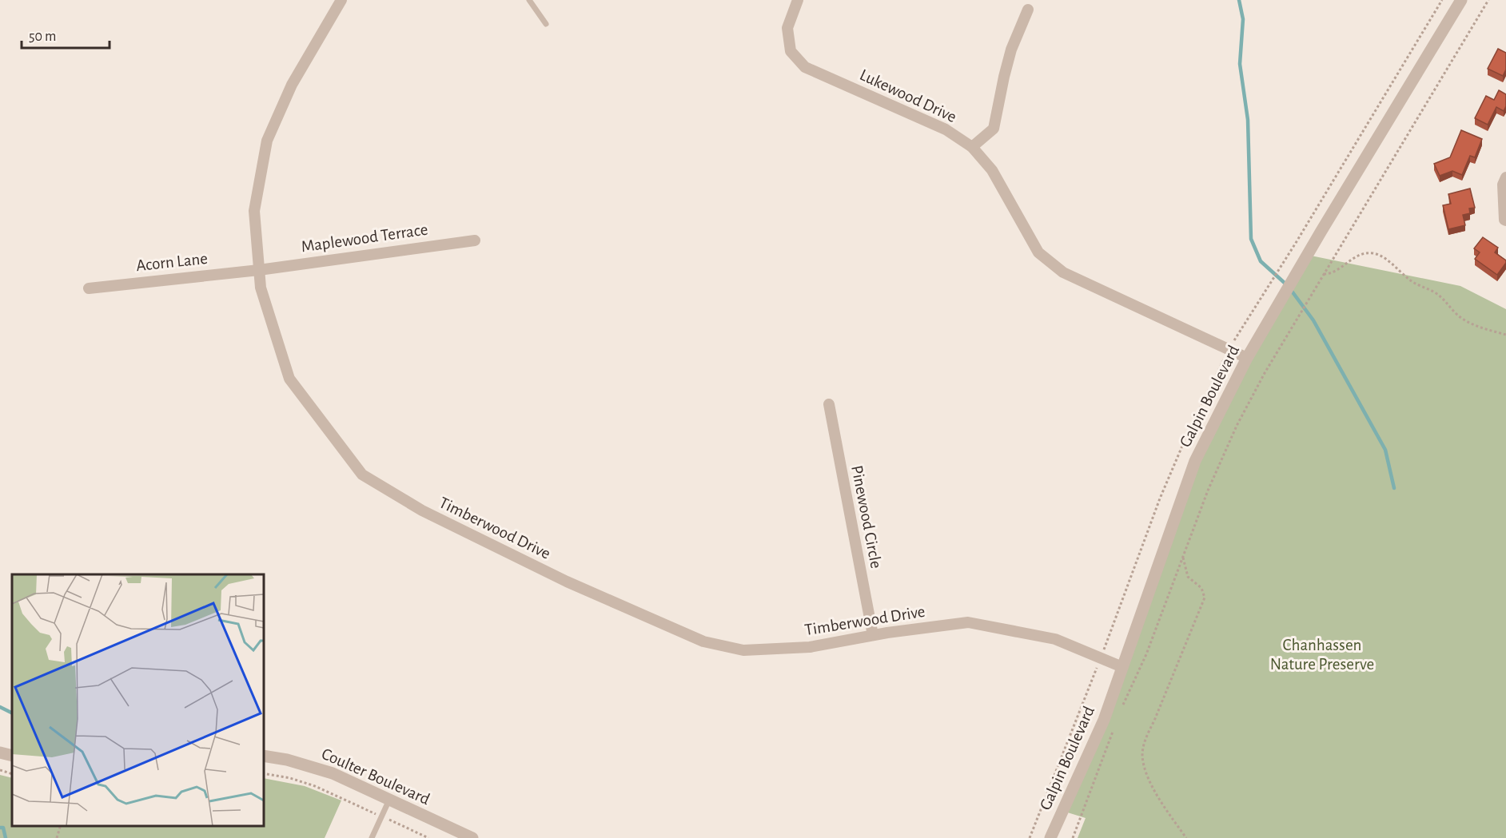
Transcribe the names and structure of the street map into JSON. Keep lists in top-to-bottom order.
{
  "streets": {
    "street": [
      "Lukewood Drive",
      "Maplewood Terrace",
      "Acorn Lane",
      "Galpin Boulevard",
      "Pinewood Circle",
      "Timberwood Drive",
      "Coulter Boulevard"
    ]
  },
  "crossings": [
    ["Lukewood Drive", "Galpin Boulevard"],
    ["Maplewood Terrace", "Acorn Lane"],
    ["Maplewood Terrace", "Timberwood Drive"],
    ["Acorn Lane", "Timberwood Drive"],
    ["Galpin Boulevard", "Timberwood Drive"],
    ["Pinewood Circle", "Timberwood Drive"]
  ],
  "parks": ["Chanhassen Nature Preserve"],
  "scale_bar": "50 m"
}
